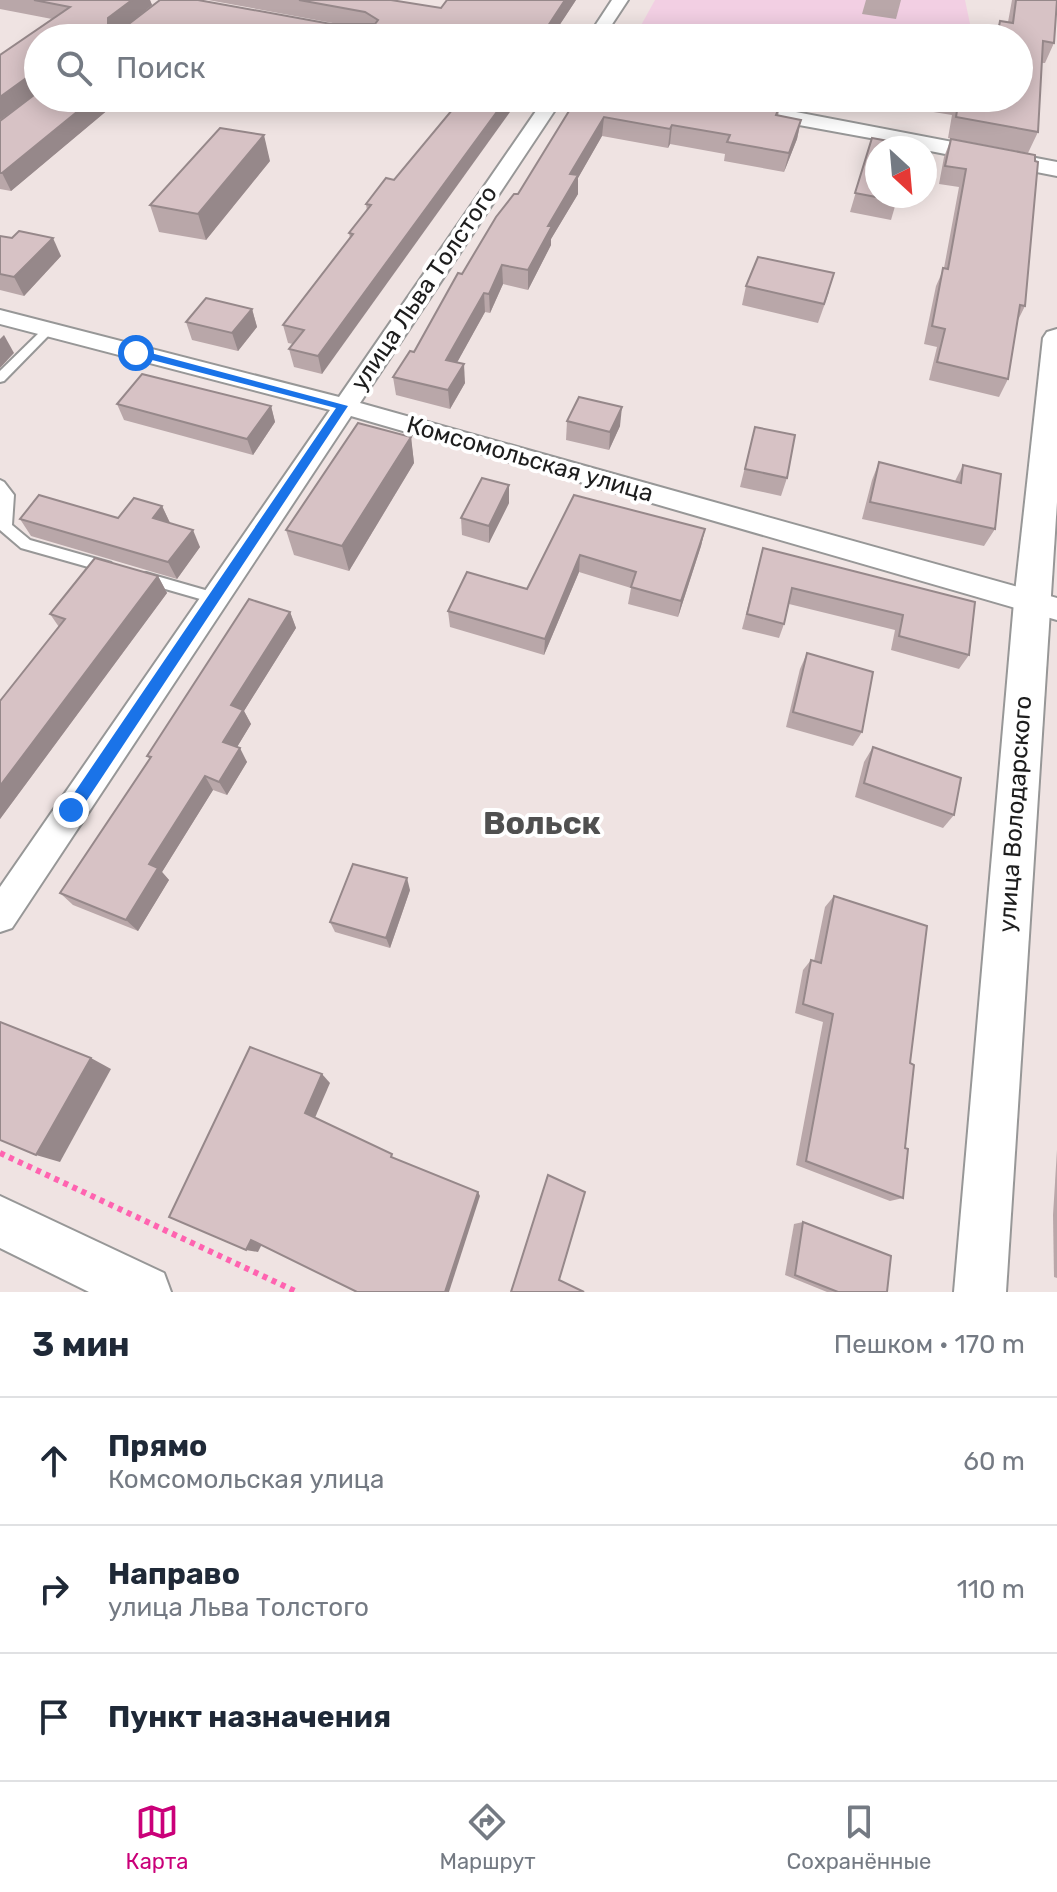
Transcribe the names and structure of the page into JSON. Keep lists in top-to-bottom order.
{
  "streets": {
    "street": ["улица Льва Толстого", "Комсомольская улица", "улица Володарского"]
  },
  "crossings": [
    ["улица Льва Толстого", "Комсомольская улица"],
    ["Комсомольская улица", "улица Володарского"]
  ],
  "districts": ["Вольск"],
  "north": "bottom right",
  "page": {
    "search": "Поиск",
    "heading": ["3 мин", "Пешком · 170 m"],
    "list": [
      ["Прямо", "Комсомольская улица", "60 m"],
      ["Направо", "улица Льва Толстого", "110 m"],
      "Пункт назначения"
    ],
    "nav": ["Карта", "Маршрут", "Сохранённые"]
  }
}
